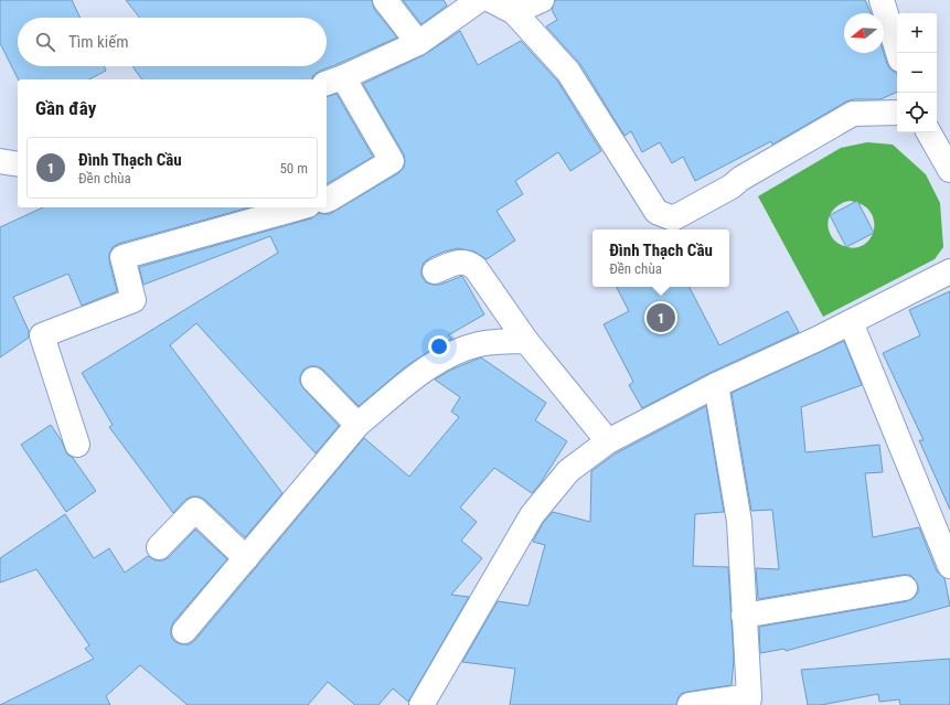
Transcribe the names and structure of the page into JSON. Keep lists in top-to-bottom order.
{
  "north": "left",
  "page": {
    "map_buttons": ["+", "−"],
    "search": "Tìm kiếm",
    "heading": "Gần đây",
    "list": [
      {
        "mark": "1",
        "name": "Đình Thạch Cầu",
        "note": "Đền chùa",
        "value": "50 m"
      }
    ],
    "popup": ["Đình Thạch Cầu", "Đền chùa"],
    "pins": "1"
  }
}
